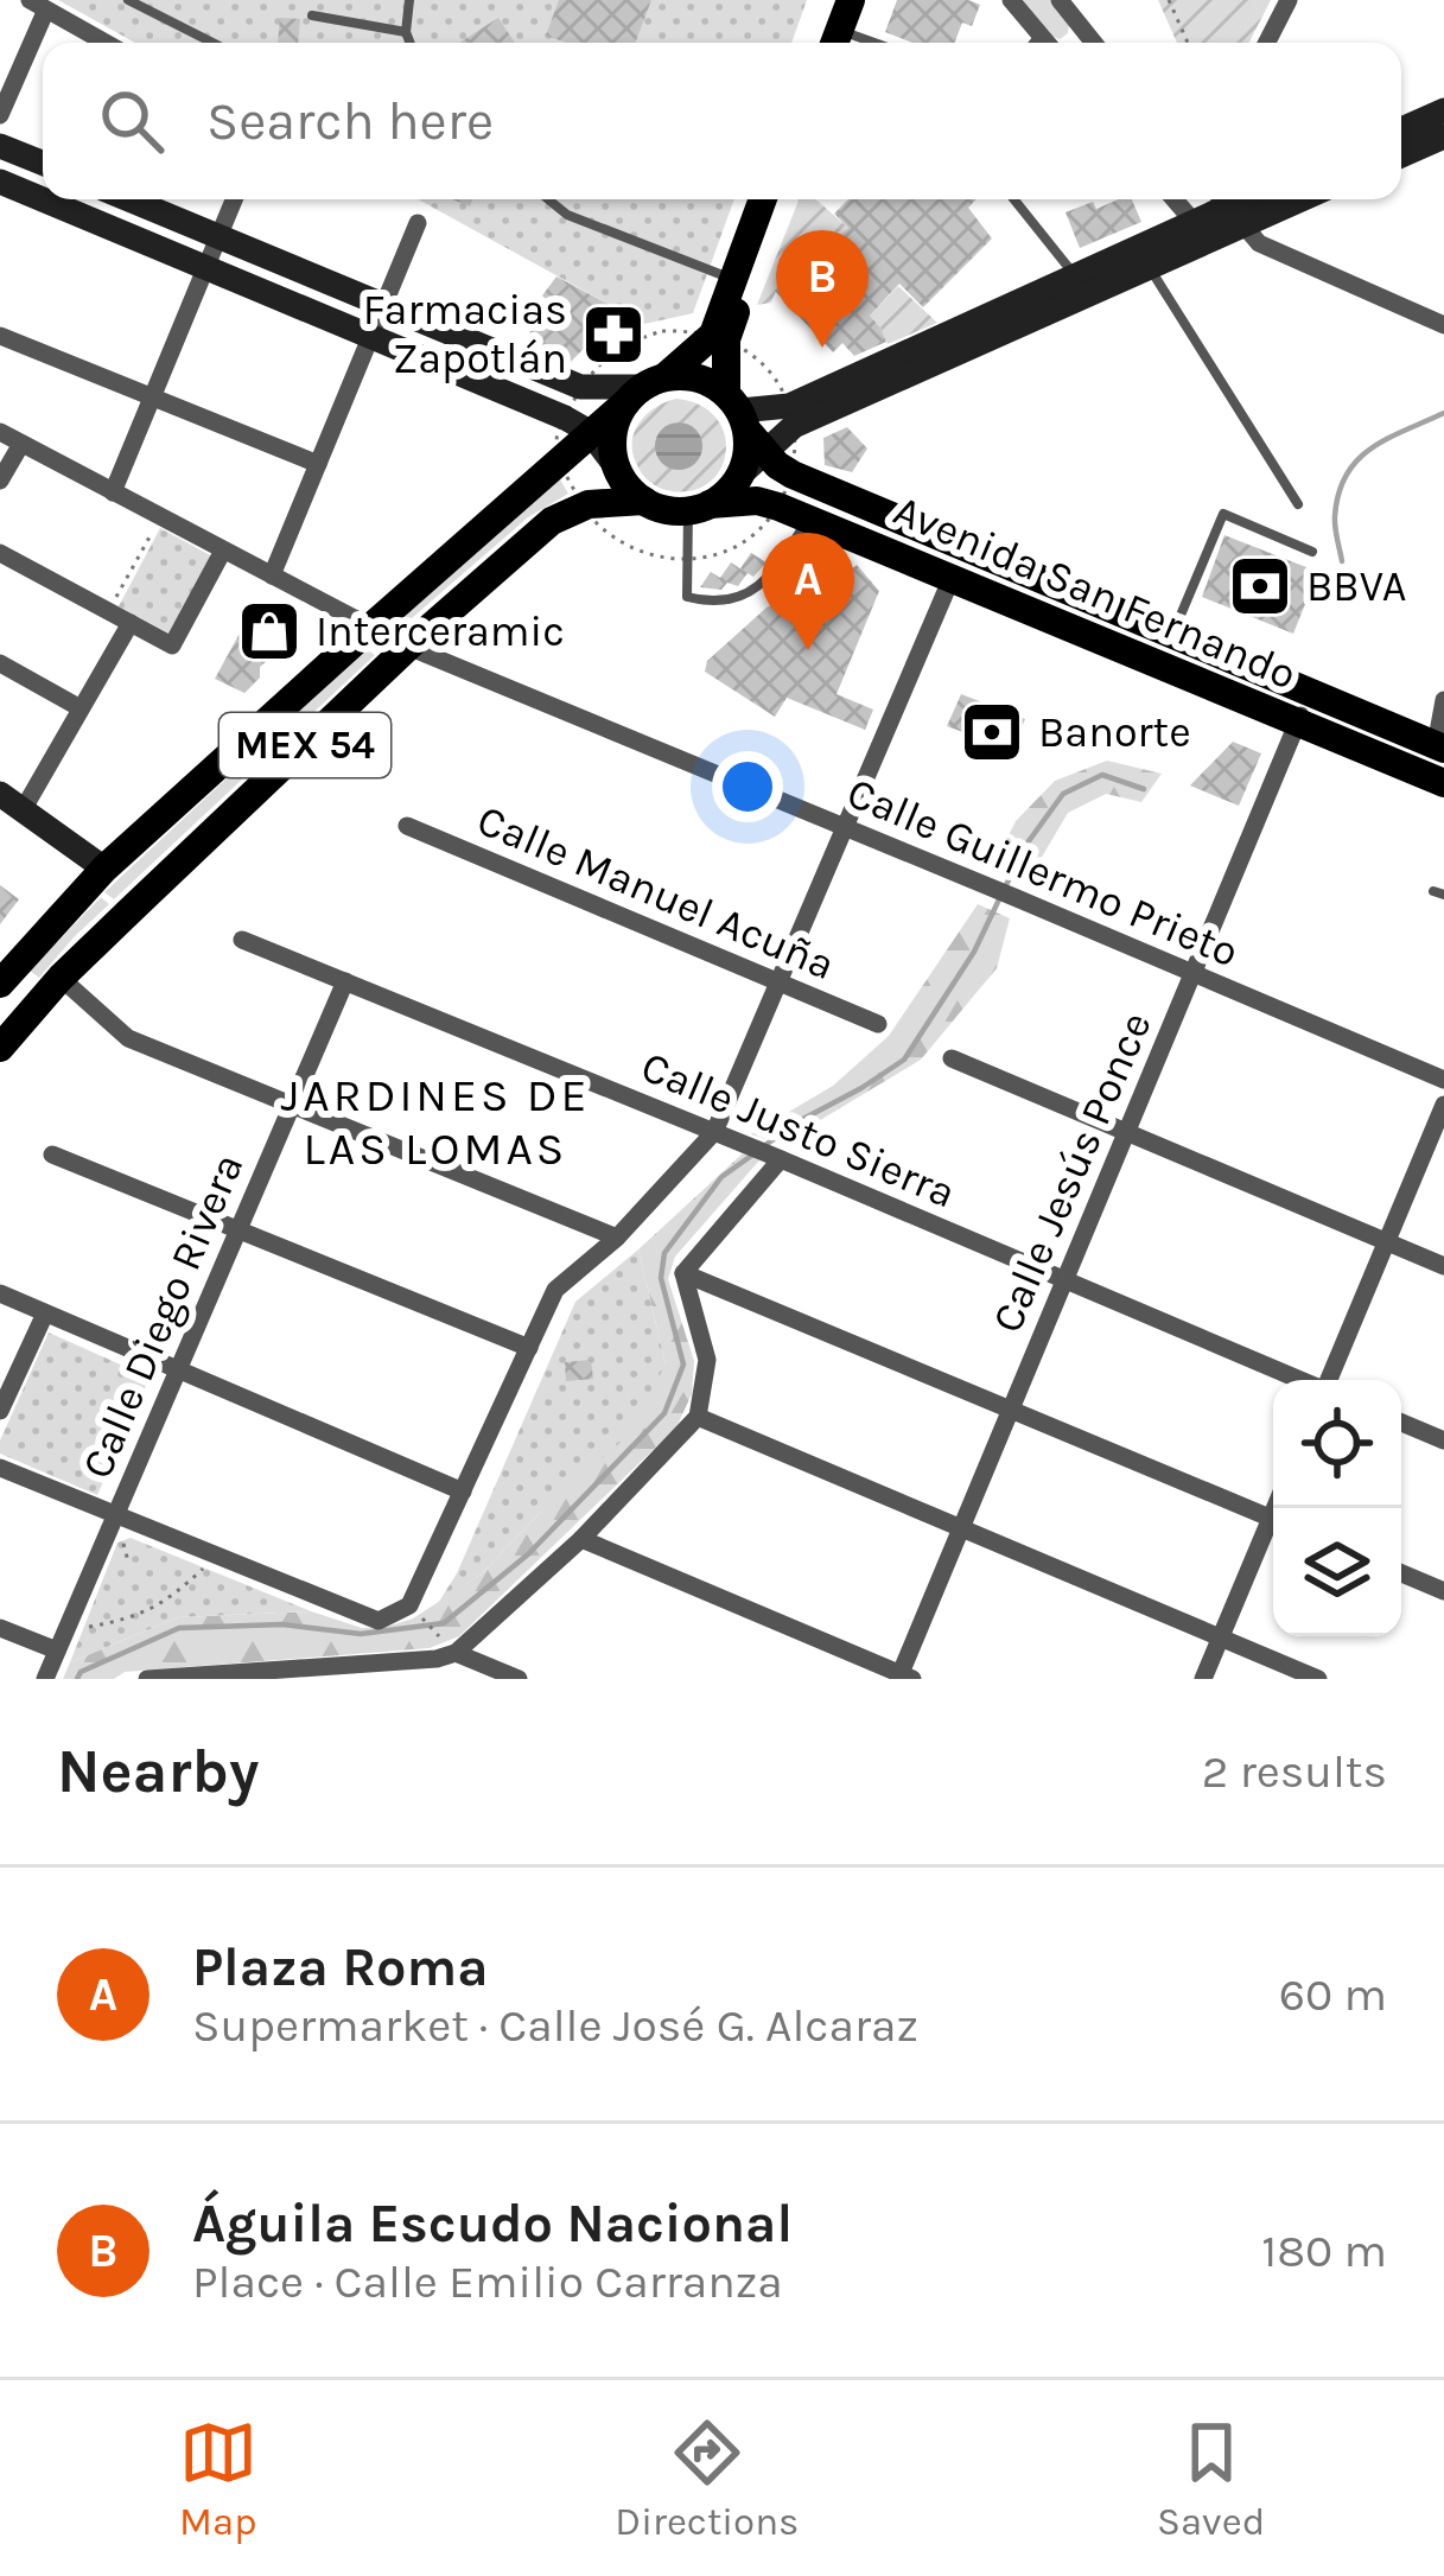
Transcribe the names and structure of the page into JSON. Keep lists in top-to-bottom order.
{
  "streets": {
    "main road": ["Avenida San Fernando", "MEX 54"],
    "street": [
      "Calle Guillermo Prieto",
      "Calle Manuel Acuña",
      "Calle Justo Sierra",
      "Calle Jesús Ponce",
      "Calle Diego Rivera"
    ]
  },
  "crossings": [
    ["Avenida San Fernando", "MEX 54"],
    ["Avenida San Fernando", "Calle Jesús Ponce"],
    ["MEX 54", "Calle Guillermo Prieto"],
    ["Calle Guillermo Prieto", "Calle Jesús Ponce"],
    ["Calle Justo Sierra", "Calle Jesús Ponce"],
    ["Calle Justo Sierra", "Calle Diego Rivera"]
  ],
  "districts": ["JARDINES DE LAS LOMAS"],
  "places": {
    "pharmacy": ["Farmacias Zapotlán"],
    "bank": ["BBVA", "Banorte"],
    "shop": ["Interceramic"]
  },
  "page": {
    "search": "Search here",
    "pins": ["B", "A"],
    "heading": ["Nearby", "2 results"],
    "list": [
      {
        "mark": "A",
        "name": "Plaza Roma",
        "note": "Supermarket · Calle José G. Alcaraz",
        "value": "60 m"
      },
      {
        "mark": "B",
        "name": "Águila Escudo Nacional",
        "note": "Place · Calle Emilio Carranza",
        "value": "180 m"
      }
    ],
    "nav": ["Map", "Directions", "Saved"]
  }
}
